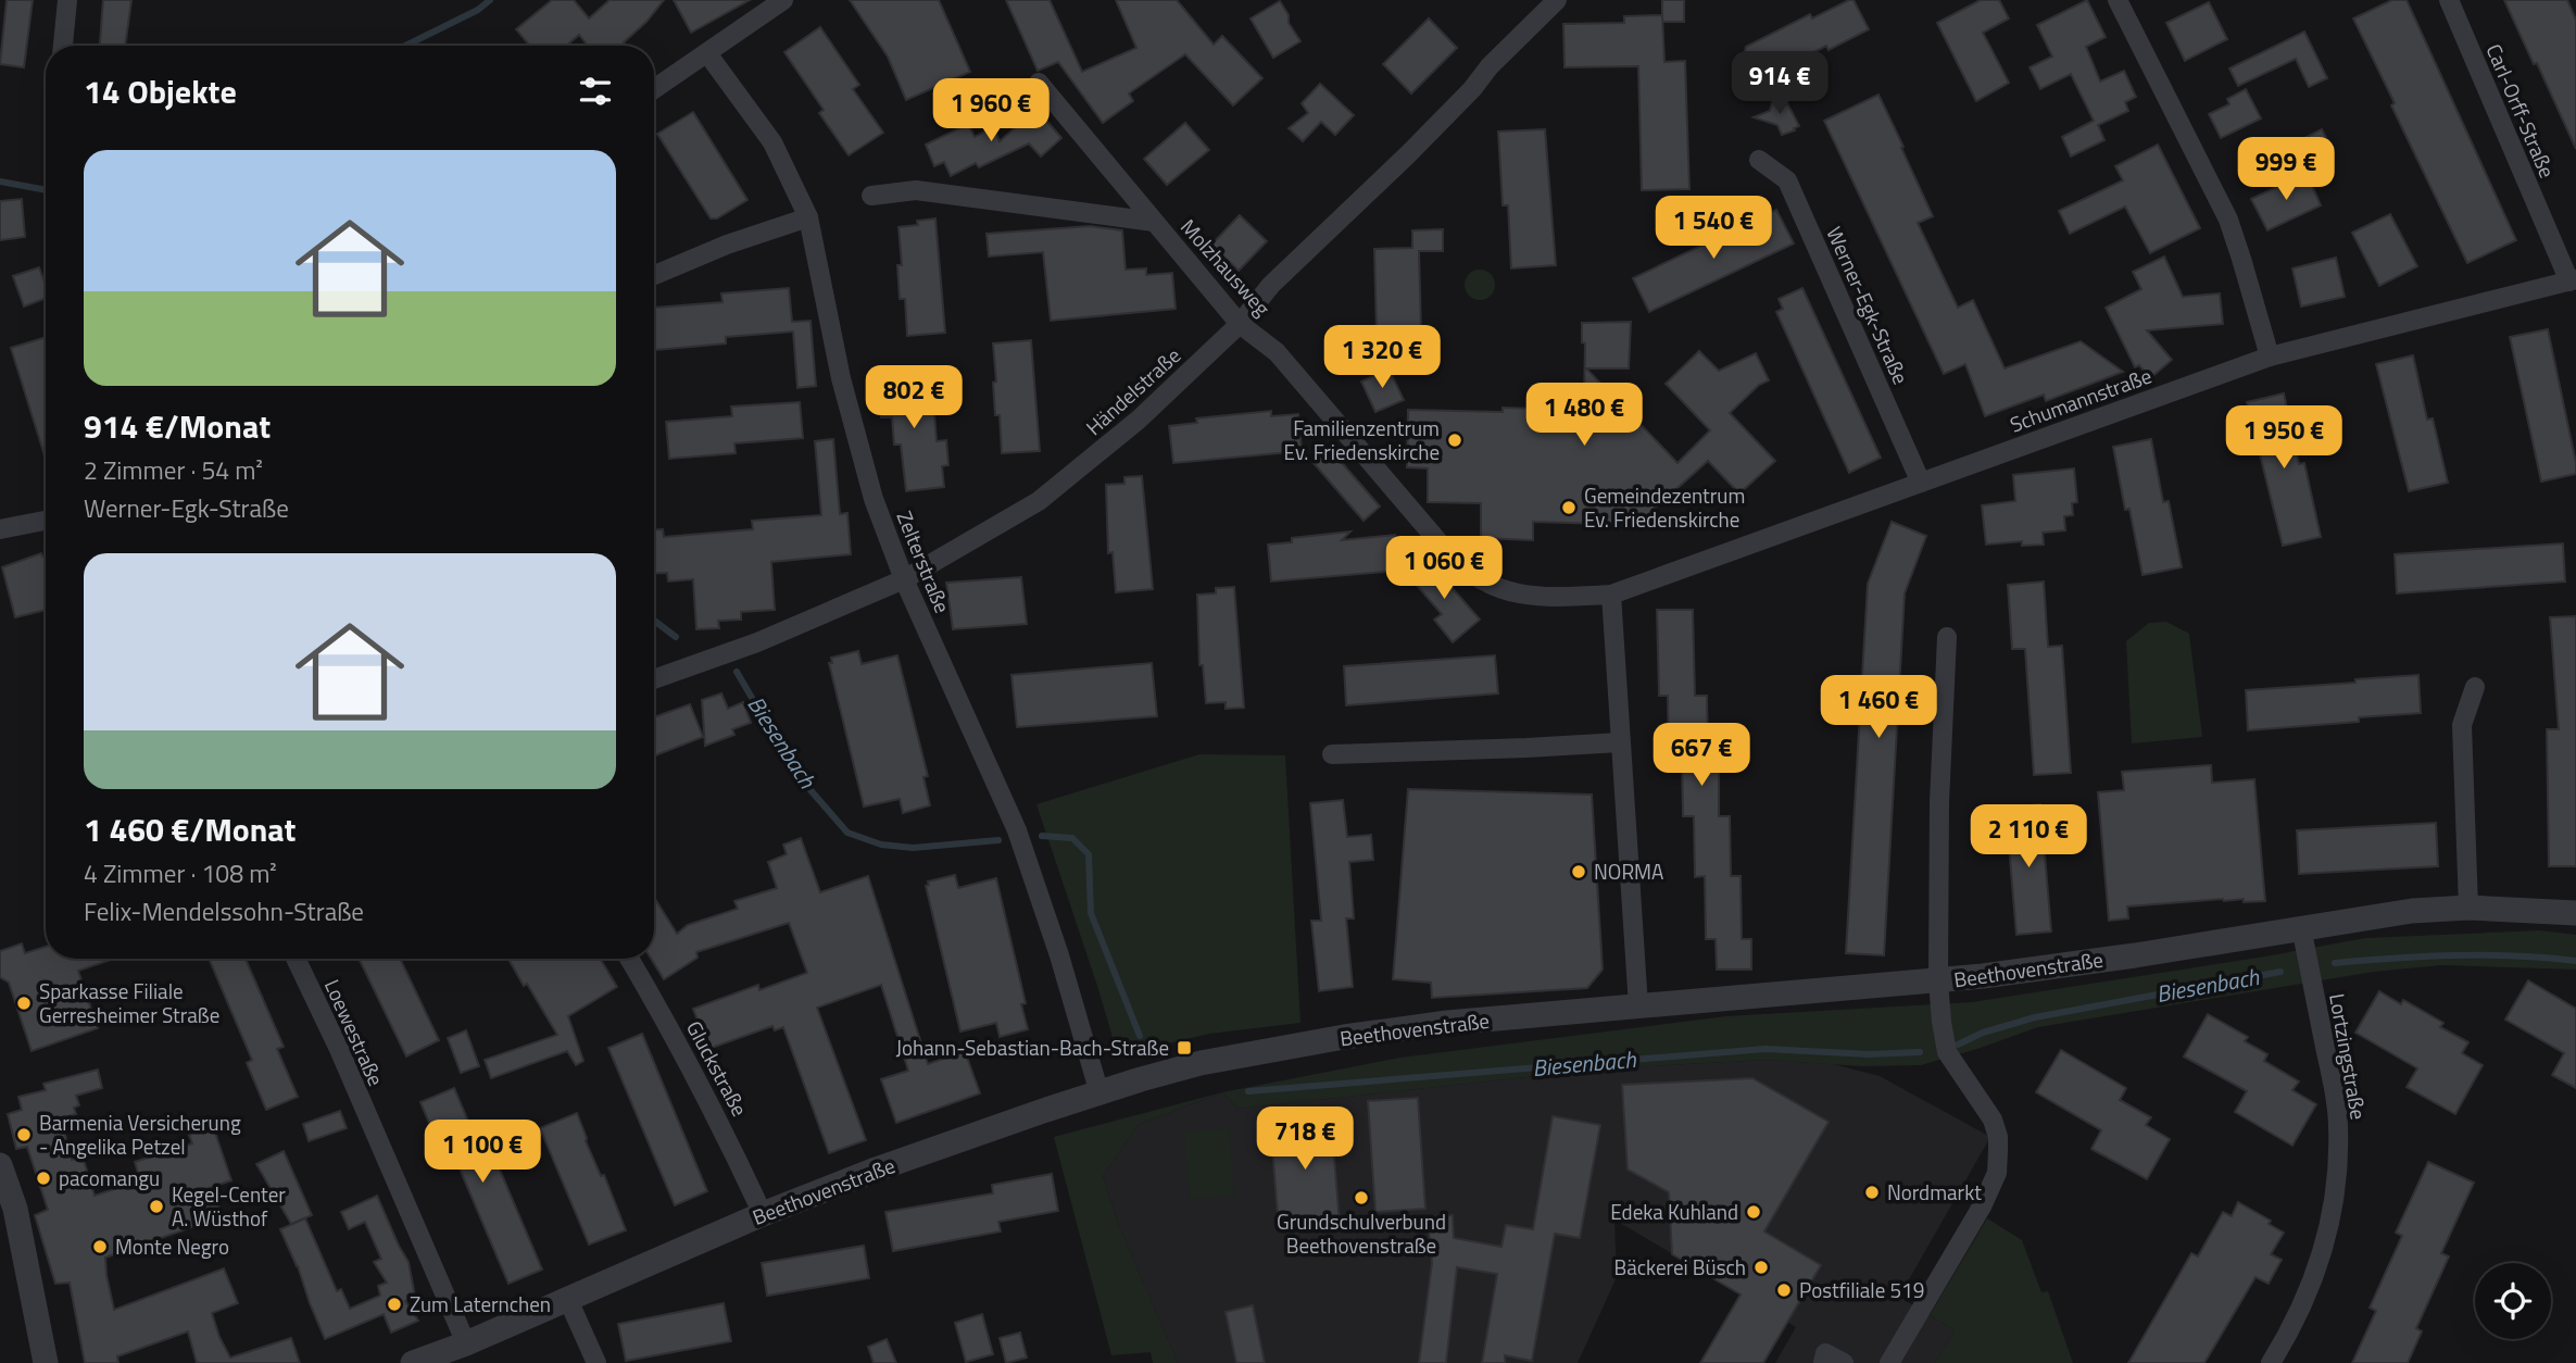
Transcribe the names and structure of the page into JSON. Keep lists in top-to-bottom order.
{
  "streets": {
    "street": [
      "Carl-Orff-Straße",
      "Molzhausweg",
      "Werner-Egk-Straße",
      "Händelstraße",
      "Schumannstraße",
      "Zelterstraße",
      "Beethovenstraße",
      "Loewestraße",
      "Lortzingstraße",
      "Gluckstraße"
    ]
  },
  "crossings": [
    ["Carl-Orff-Straße", "Schumannstraße"],
    ["Molzhausweg", "Händelstraße"],
    ["Molzhausweg", "Schumannstraße"],
    ["Werner-Egk-Straße", "Schumannstraße"],
    ["Händelstraße", "Zelterstraße"],
    ["Zelterstraße", "Beethovenstraße"],
    ["Beethovenstraße", "Loewestraße"],
    ["Beethovenstraße", "Lortzingstraße"],
    ["Beethovenstraße", "Gluckstraße"]
  ],
  "water": ["Biesenbach"],
  "places": {
    "other": [
      "Familienzentrum Ev. Friedenskirche",
      "Gemeindezentrum Ev. Friedenskirche",
      "NORMA",
      "Sparkasse Filiale Gerresheimer Straße",
      "Barmenia Versicherung - Angelika Petzel",
      "pacomangu",
      "Nordmarkt",
      "Grundschulverbund Beethovenstraße",
      "Kegel-Center A. Wüsthof",
      "Edeka Kuhland",
      "Monte Negro",
      "Bäckerei Büsch",
      "Postfiliale 519",
      "Zum Laternchen"
    ],
    "transit": ["Johann-Sebastian-Bach-Straße"]
  },
  "page": {
    "heading": "14 Objekte",
    "price": [
      "914 €",
      "1 960 €",
      "999 €",
      "1 540 €",
      "1 320 €",
      "802 €",
      "1 480 €",
      "1 950 €",
      "1 060 €",
      "1 460 €",
      "667 €",
      "2 110 €",
      "718 €",
      "1 100 €"
    ],
    "list": [
      {
        "name": "914 €/Monat",
        "note": "2 Zimmer · 54 m² · Werner-Egk-Straße"
      },
      {
        "name": "1 460 €/Monat",
        "note": "4 Zimmer · 108 m² · Felix-Mendelssohn-Straße"
      }
    ]
  }
}
